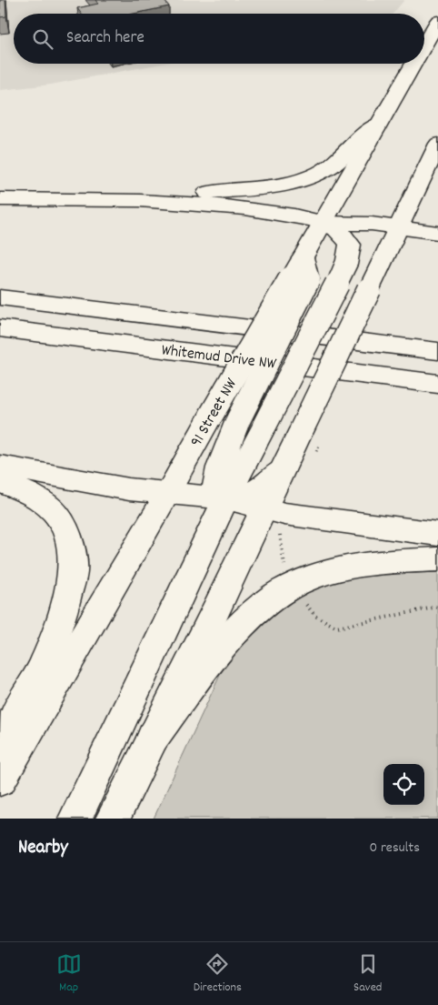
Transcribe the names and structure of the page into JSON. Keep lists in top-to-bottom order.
{
  "streets": {
    "main road": ["Whitemud Drive NW", "91 Street NW"]
  },
  "page": {
    "search": "Search here",
    "heading": ["Nearby", "0 results"],
    "nav": ["Map", "Directions", "Saved"]
  }
}
